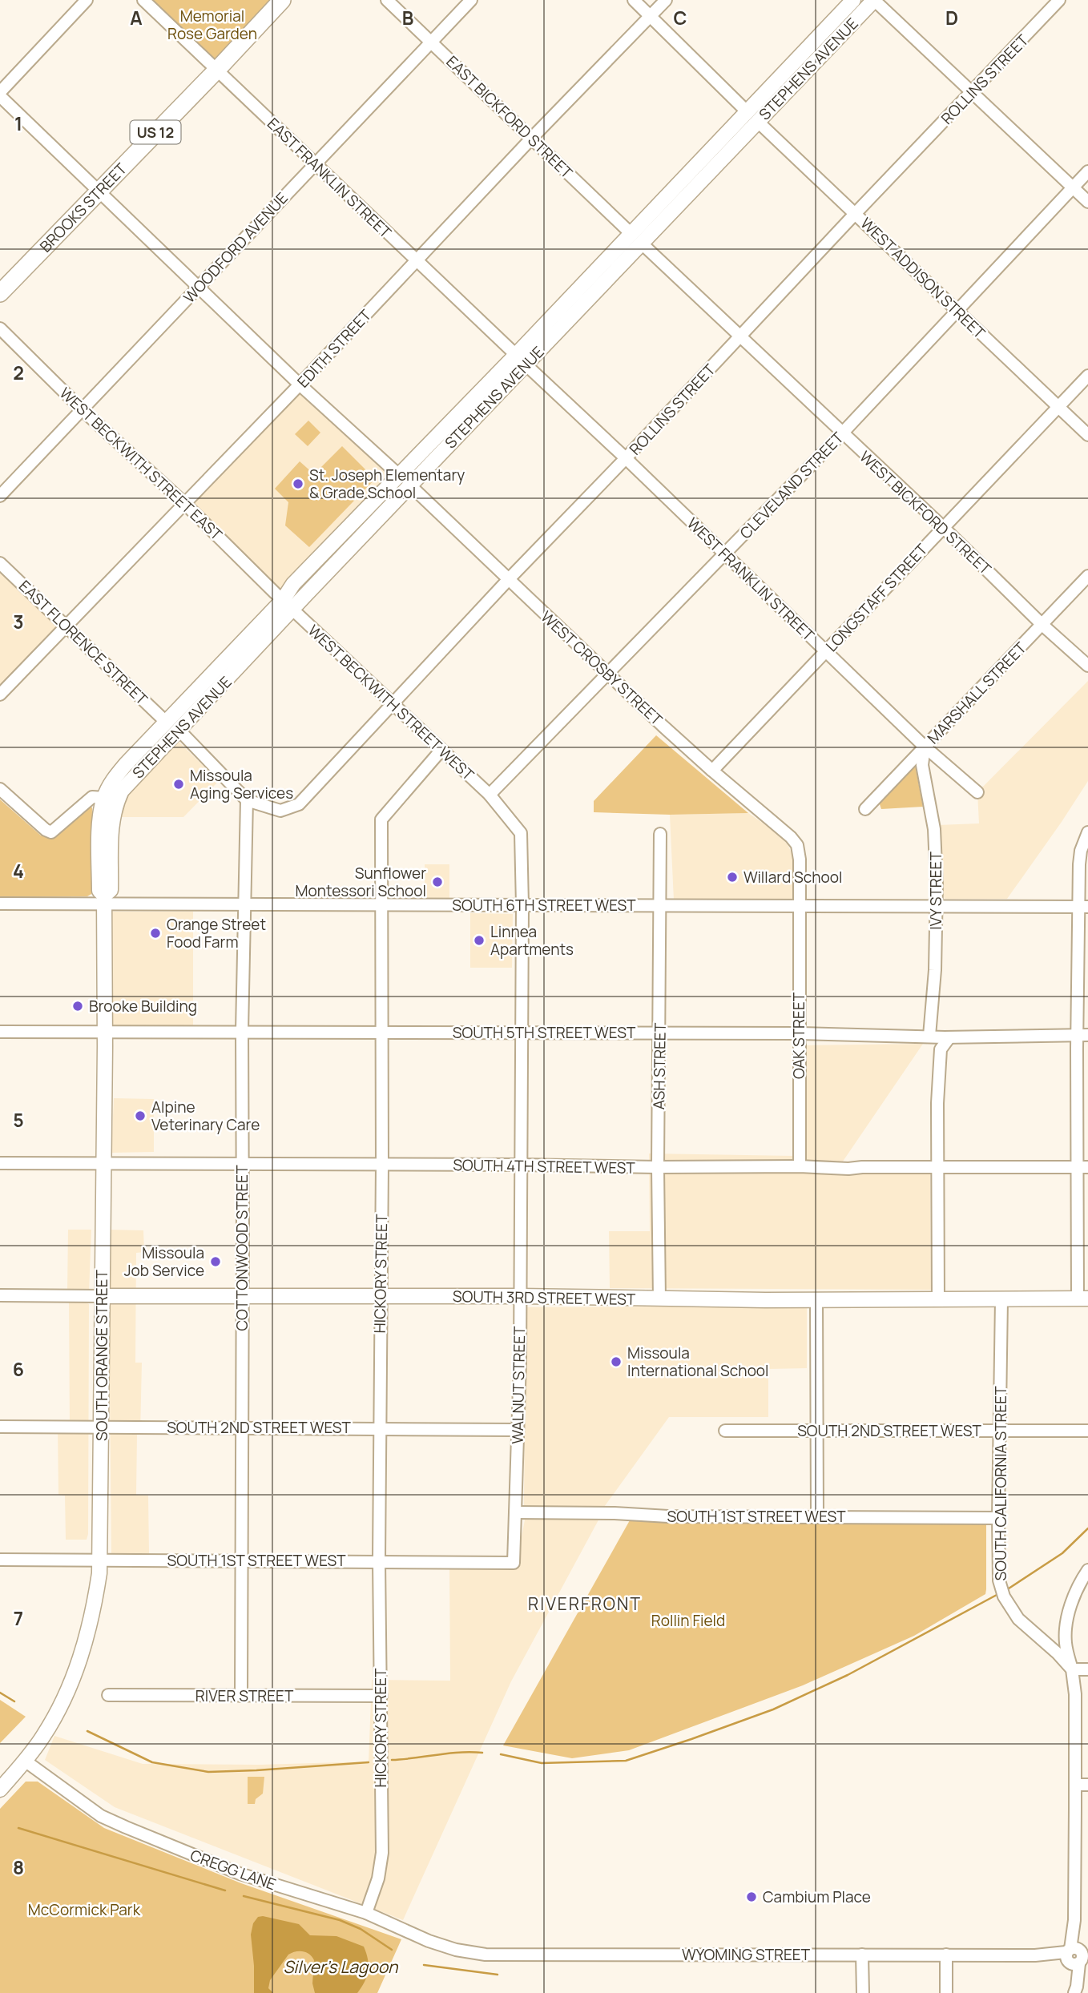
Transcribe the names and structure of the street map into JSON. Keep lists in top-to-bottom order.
{
  "streets": {
    "highway": ["US 12", "BROOKS STREET"],
    "main road": ["STEPHENS AVENUE", "SOUTH 3RD STREET WEST", "SOUTH ORANGE STREET"],
    "street": [
      "ROLLINS STREET",
      "EAST BICKFORD STREET",
      "EAST FRANKLIN STREET",
      "WOODFORD AVENUE",
      "WEST ADDISON STREET",
      "EDITH STREET",
      "WEST BECKWITH STREET EAST",
      "CLEVELAND STREET",
      "WEST BICKFORD STREET",
      "WEST FRANKLIN STREET",
      "LONGSTAFF STREET",
      "EAST FLORENCE STREET",
      "WEST CROSBY STREET",
      "MARSHALL STREET",
      "WEST BECKWITH STREET WEST",
      "IVY STREET",
      "SOUTH 6TH STREET WEST",
      "SOUTH 5TH STREET WEST",
      "OAK STREET",
      "ASH STREET",
      "SOUTH 4TH STREET WEST",
      "COTTONWOOD STREET",
      "HICKORY STREET",
      "WALNUT STREET",
      "SOUTH 2ND STREET WEST",
      "SOUTH CALIFORNIA STREET",
      "SOUTH 1ST STREET WEST",
      "RIVER STREET",
      "CREGG LANE",
      "WYOMING STREET"
    ]
  },
  "crossings": [
    ["STEPHENS AVENUE", "EAST BICKFORD STREET"],
    ["STEPHENS AVENUE", "EAST FRANKLIN STREET"],
    ["STEPHENS AVENUE", "WEST ADDISON STREET"],
    ["STEPHENS AVENUE", "WEST BECKWITH STREET EAST"],
    ["STEPHENS AVENUE", "WEST BICKFORD STREET"],
    ["STEPHENS AVENUE", "WEST FRANKLIN STREET"],
    ["STEPHENS AVENUE", "EAST FLORENCE STREET"],
    ["STEPHENS AVENUE", "WEST CROSBY STREET"],
    ["STEPHENS AVENUE", "WEST BECKWITH STREET WEST"],
    ["STEPHENS AVENUE", "SOUTH 6TH STREET WEST"],
    ["STEPHENS AVENUE", "SOUTH ORANGE STREET"],
    ["ROLLINS STREET", "WEST ADDISON STREET"],
    ["ROLLINS STREET", "WEST BICKFORD STREET"],
    ["ROLLINS STREET", "WEST FRANKLIN STREET"],
    ["ROLLINS STREET", "WEST CROSBY STREET"],
    ["ROLLINS STREET", "WEST BECKWITH STREET WEST"],
    ["ROLLINS STREET", "COTTONWOOD STREET"],
    ["EAST BICKFORD STREET", "WOODFORD AVENUE"],
    ["EAST BICKFORD STREET", "EDITH STREET"],
    ["EAST BICKFORD STREET", "WEST BICKFORD STREET"],
    ["EAST FRANKLIN STREET", "BROOKS STREET"],
    ["EAST FRANKLIN STREET", "WOODFORD AVENUE"],
    ["EAST FRANKLIN STREET", "EDITH STREET"],
    ["EAST FRANKLIN STREET", "WEST FRANKLIN STREET"],
    ["BROOKS STREET", "WEST CROSBY STREET"],
    ["WOODFORD AVENUE", "WEST BECKWITH STREET EAST"],
    ["WOODFORD AVENUE", "WEST CROSBY STREET"],
    ["WEST ADDISON STREET", "EDITH STREET"],
    ["WEST ADDISON STREET", "CLEVELAND STREET"],
    ["WEST ADDISON STREET", "LONGSTAFF STREET"],
    ["EDITH STREET", "WEST BECKWITH STREET EAST"],
    ["EDITH STREET", "EAST FLORENCE STREET"],
    ["EDITH STREET", "WEST CROSBY STREET"],
    ["WEST BECKWITH STREET EAST", "WEST BECKWITH STREET WEST"],
    ["CLEVELAND STREET", "WEST BICKFORD STREET"],
    ["CLEVELAND STREET", "WEST FRANKLIN STREET"],
    ["CLEVELAND STREET", "WEST CROSBY STREET"],
    ["CLEVELAND STREET", "WEST BECKWITH STREET WEST"],
    ["WEST BICKFORD STREET", "LONGSTAFF STREET"],
    ["WEST BICKFORD STREET", "MARSHALL STREET"],
    ["WEST FRANKLIN STREET", "LONGSTAFF STREET"],
    ["WEST FRANKLIN STREET", "MARSHALL STREET"],
    ["WEST FRANKLIN STREET", "IVY STREET"],
    ["LONGSTAFF STREET", "WEST CROSBY STREET"],
    ["WEST CROSBY STREET", "OAK STREET"],
    ["MARSHALL STREET", "IVY STREET"],
    ["WEST BECKWITH STREET WEST", "SOUTH 6TH STREET WEST"],
    ["WEST BECKWITH STREET WEST", "HICKORY STREET"],
    ["WEST BECKWITH STREET WEST", "WALNUT STREET"],
    ["IVY STREET", "SOUTH 6TH STREET WEST"],
    ["IVY STREET", "SOUTH 5TH STREET WEST"],
    ["SOUTH 6TH STREET WEST", "OAK STREET"],
    ["SOUTH 6TH STREET WEST", "ASH STREET"],
    ["SOUTH 6TH STREET WEST", "COTTONWOOD STREET"],
    ["SOUTH 6TH STREET WEST", "HICKORY STREET"],
    ["SOUTH 6TH STREET WEST", "SOUTH ORANGE STREET"],
    ["SOUTH 6TH STREET WEST", "WALNUT STREET"],
    ["SOUTH 5TH STREET WEST", "OAK STREET"],
    ["SOUTH 5TH STREET WEST", "ASH STREET"],
    ["SOUTH 5TH STREET WEST", "COTTONWOOD STREET"],
    ["SOUTH 5TH STREET WEST", "HICKORY STREET"],
    ["SOUTH 5TH STREET WEST", "SOUTH ORANGE STREET"],
    ["SOUTH 5TH STREET WEST", "WALNUT STREET"],
    ["OAK STREET", "SOUTH 4TH STREET WEST"],
    ["ASH STREET", "SOUTH 4TH STREET WEST"],
    ["ASH STREET", "SOUTH 3RD STREET WEST"],
    ["SOUTH 4TH STREET WEST", "COTTONWOOD STREET"],
    ["SOUTH 4TH STREET WEST", "HICKORY STREET"],
    ["SOUTH 4TH STREET WEST", "SOUTH ORANGE STREET"],
    ["SOUTH 4TH STREET WEST", "WALNUT STREET"],
    ["COTTONWOOD STREET", "SOUTH 3RD STREET WEST"],
    ["COTTONWOOD STREET", "SOUTH 2ND STREET WEST"],
    ["COTTONWOOD STREET", "SOUTH 1ST STREET WEST"],
    ["COTTONWOOD STREET", "RIVER STREET"],
    ["HICKORY STREET", "SOUTH 3RD STREET WEST"],
    ["HICKORY STREET", "SOUTH 2ND STREET WEST"],
    ["HICKORY STREET", "SOUTH 1ST STREET WEST"],
    ["HICKORY STREET", "RIVER STREET"],
    ["HICKORY STREET", "CREGG LANE"],
    ["SOUTH 3RD STREET WEST", "SOUTH ORANGE STREET"],
    ["SOUTH 3RD STREET WEST", "WALNUT STREET"],
    ["SOUTH 3RD STREET WEST", "SOUTH CALIFORNIA STREET"],
    ["SOUTH ORANGE STREET", "SOUTH 2ND STREET WEST"],
    ["SOUTH ORANGE STREET", "SOUTH 1ST STREET WEST"],
    ["SOUTH ORANGE STREET", "CREGG LANE"],
    ["WALNUT STREET", "SOUTH 2ND STREET WEST"],
    ["WALNUT STREET", "SOUTH 1ST STREET WEST"],
    ["SOUTH 2ND STREET WEST", "SOUTH CALIFORNIA STREET"],
    ["SOUTH CALIFORNIA STREET", "SOUTH 1ST STREET WEST"],
    ["CREGG LANE", "WYOMING STREET"]
  ],
  "districts": ["RIVERFRONT"],
  "water": ["Silver's Lagoon"],
  "parks": ["Memorial Rose Garden", "Rollin Field", "McCormick Park"],
  "places": [
    "St. Joseph Elementary & Grade School",
    "Missoula Aging Services",
    "Willard School",
    "Sunflower Montessori School",
    "Orange Street Food Farm",
    "Linnea Apartments",
    "Brooke Building",
    "Alpine Veterinary Care",
    "Missoula Job Service",
    "Missoula International School",
    "Cambium Place"
  ],
  "grid": {
    "columns": [
      "A",
      "B",
      "C",
      "D"
    ],
    "rows": [
      "1",
      "2",
      "3",
      "4",
      "5",
      "6",
      "7",
      "8"
    ]
  }
}
